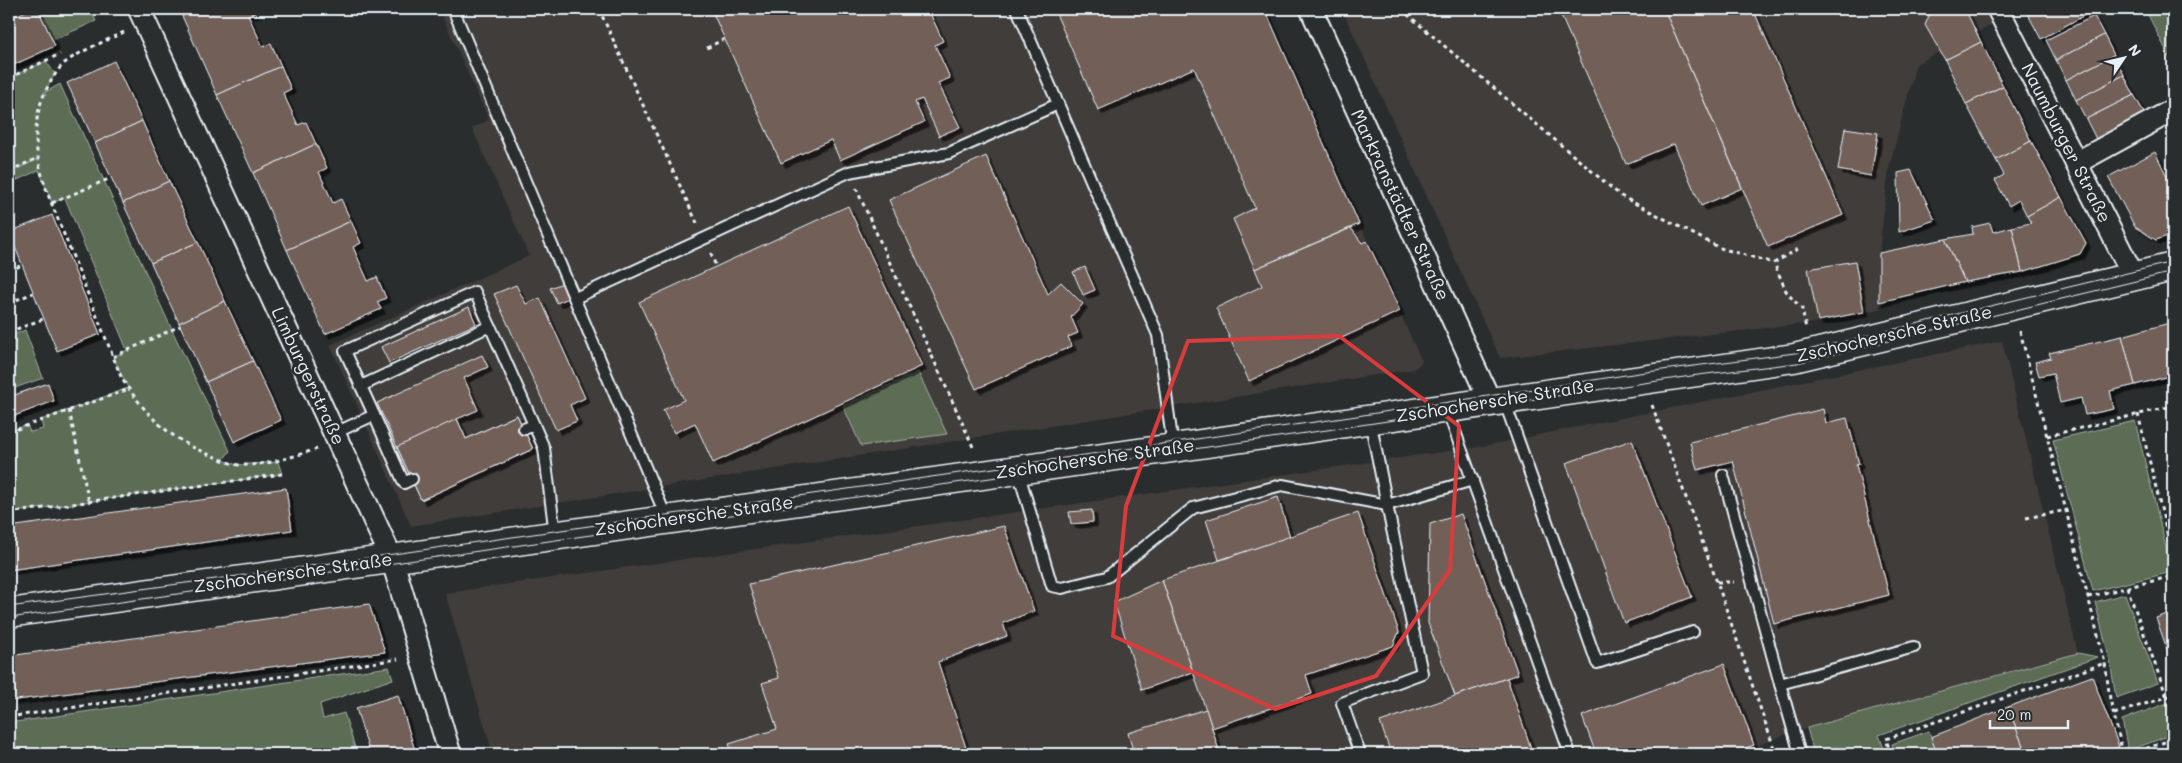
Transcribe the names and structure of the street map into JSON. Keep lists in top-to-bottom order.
{
  "streets": {
    "main road": ["Zschochersche Straße"],
    "street": ["Naumburger Straße", "Markranstädter Straße", "Limburgerstraße"]
  },
  "crossings": [
    ["Naumburger Straße", "Zschochersche Straße"],
    ["Markranstädter Straße", "Zschochersche Straße"],
    ["Zschochersche Straße", "Limburgerstraße"]
  ],
  "scale_bar": "20 m",
  "north": "top right"
}
